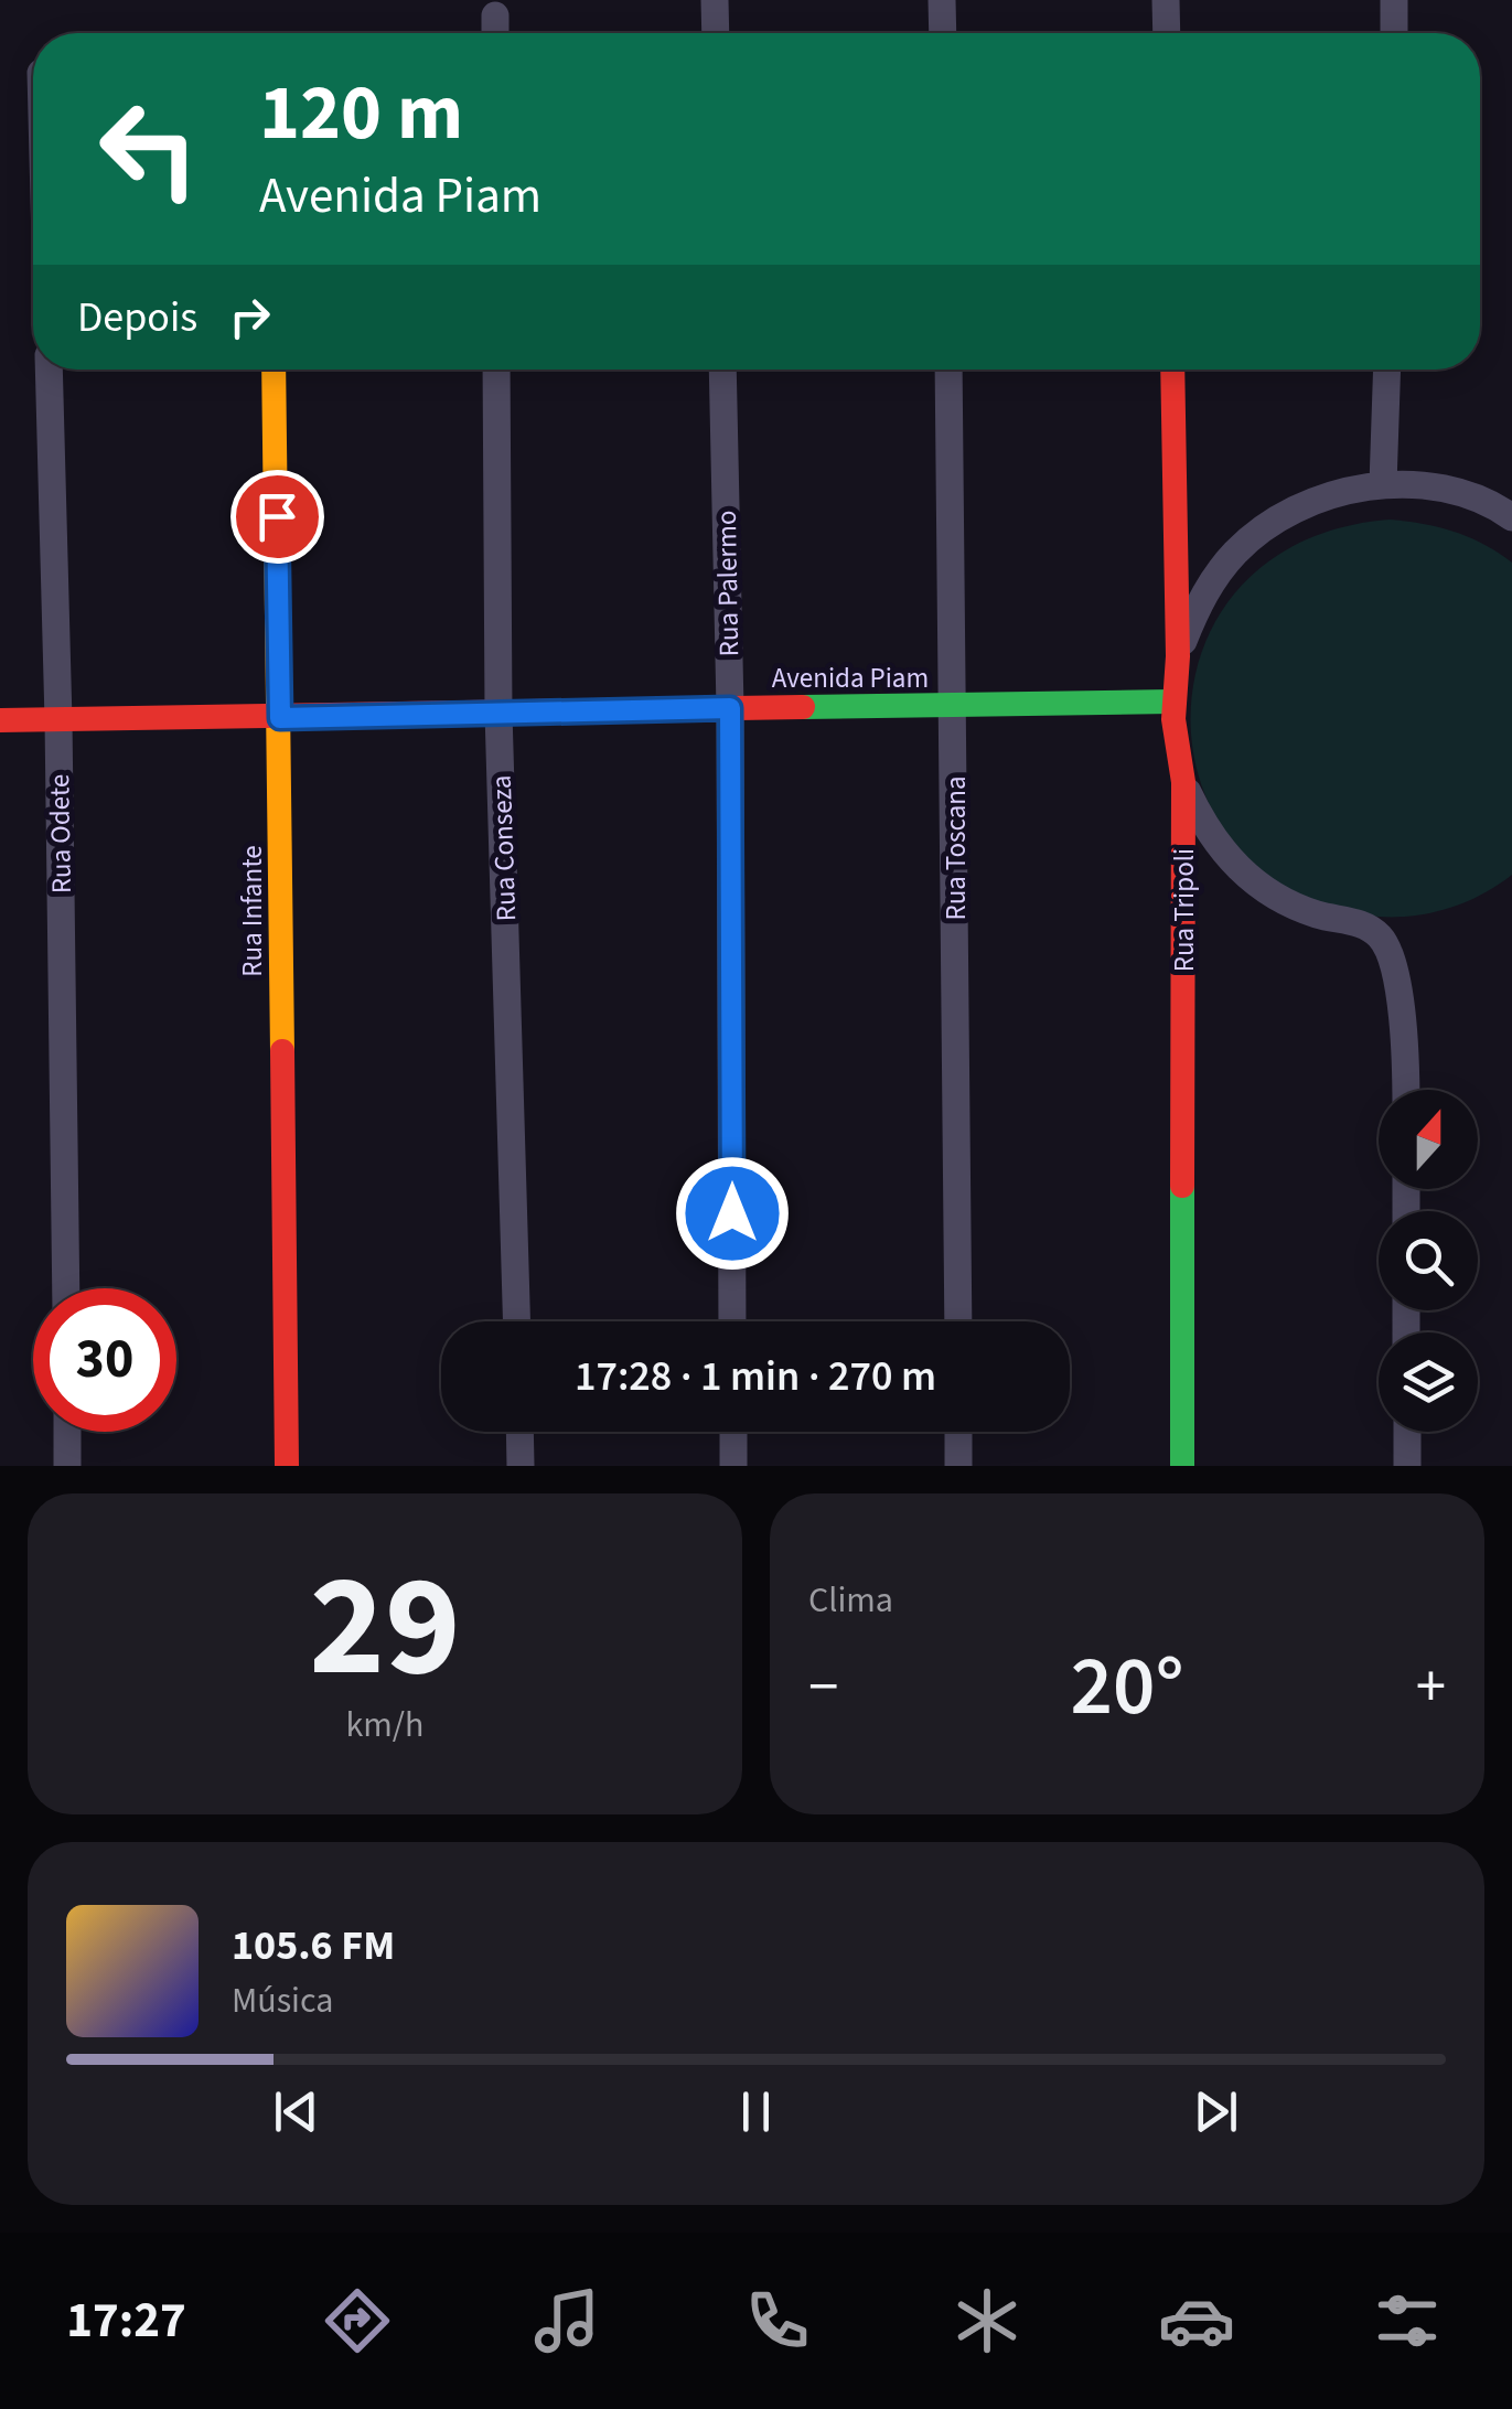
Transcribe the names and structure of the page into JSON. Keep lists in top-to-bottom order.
{
  "streets": {
    "street": [
      "Rua Palermo",
      "Avenida Piam",
      "Rua Odete",
      "Rua Conseza",
      "Rua Toscana",
      "Rua Tripoli",
      "Rua Infante"
    ]
  },
  "crossings": [
    ["Rua Palermo", "Avenida Piam"],
    ["Avenida Piam", "Rua Odete"],
    ["Avenida Piam", "Rua Conseza"],
    ["Avenida Piam", "Rua Toscana"],
    ["Avenida Piam", "Rua Tripoli"],
    ["Avenida Piam", "Rua Infante"]
  ],
  "north": "top",
  "page": {
    "turn": ["120 m", "Avenida Piam"],
    "then": "Depois",
    "limit": "30",
    "trip": "17:28 · 1 min · 270 m",
    "tile": [
      ["29", "km/h"],
      "Clima"
    ],
    "heat": ["−", "20°", "+"],
    "song": ["105.6 FM", "Música"],
    "tabs": "17:27"
  }
}
